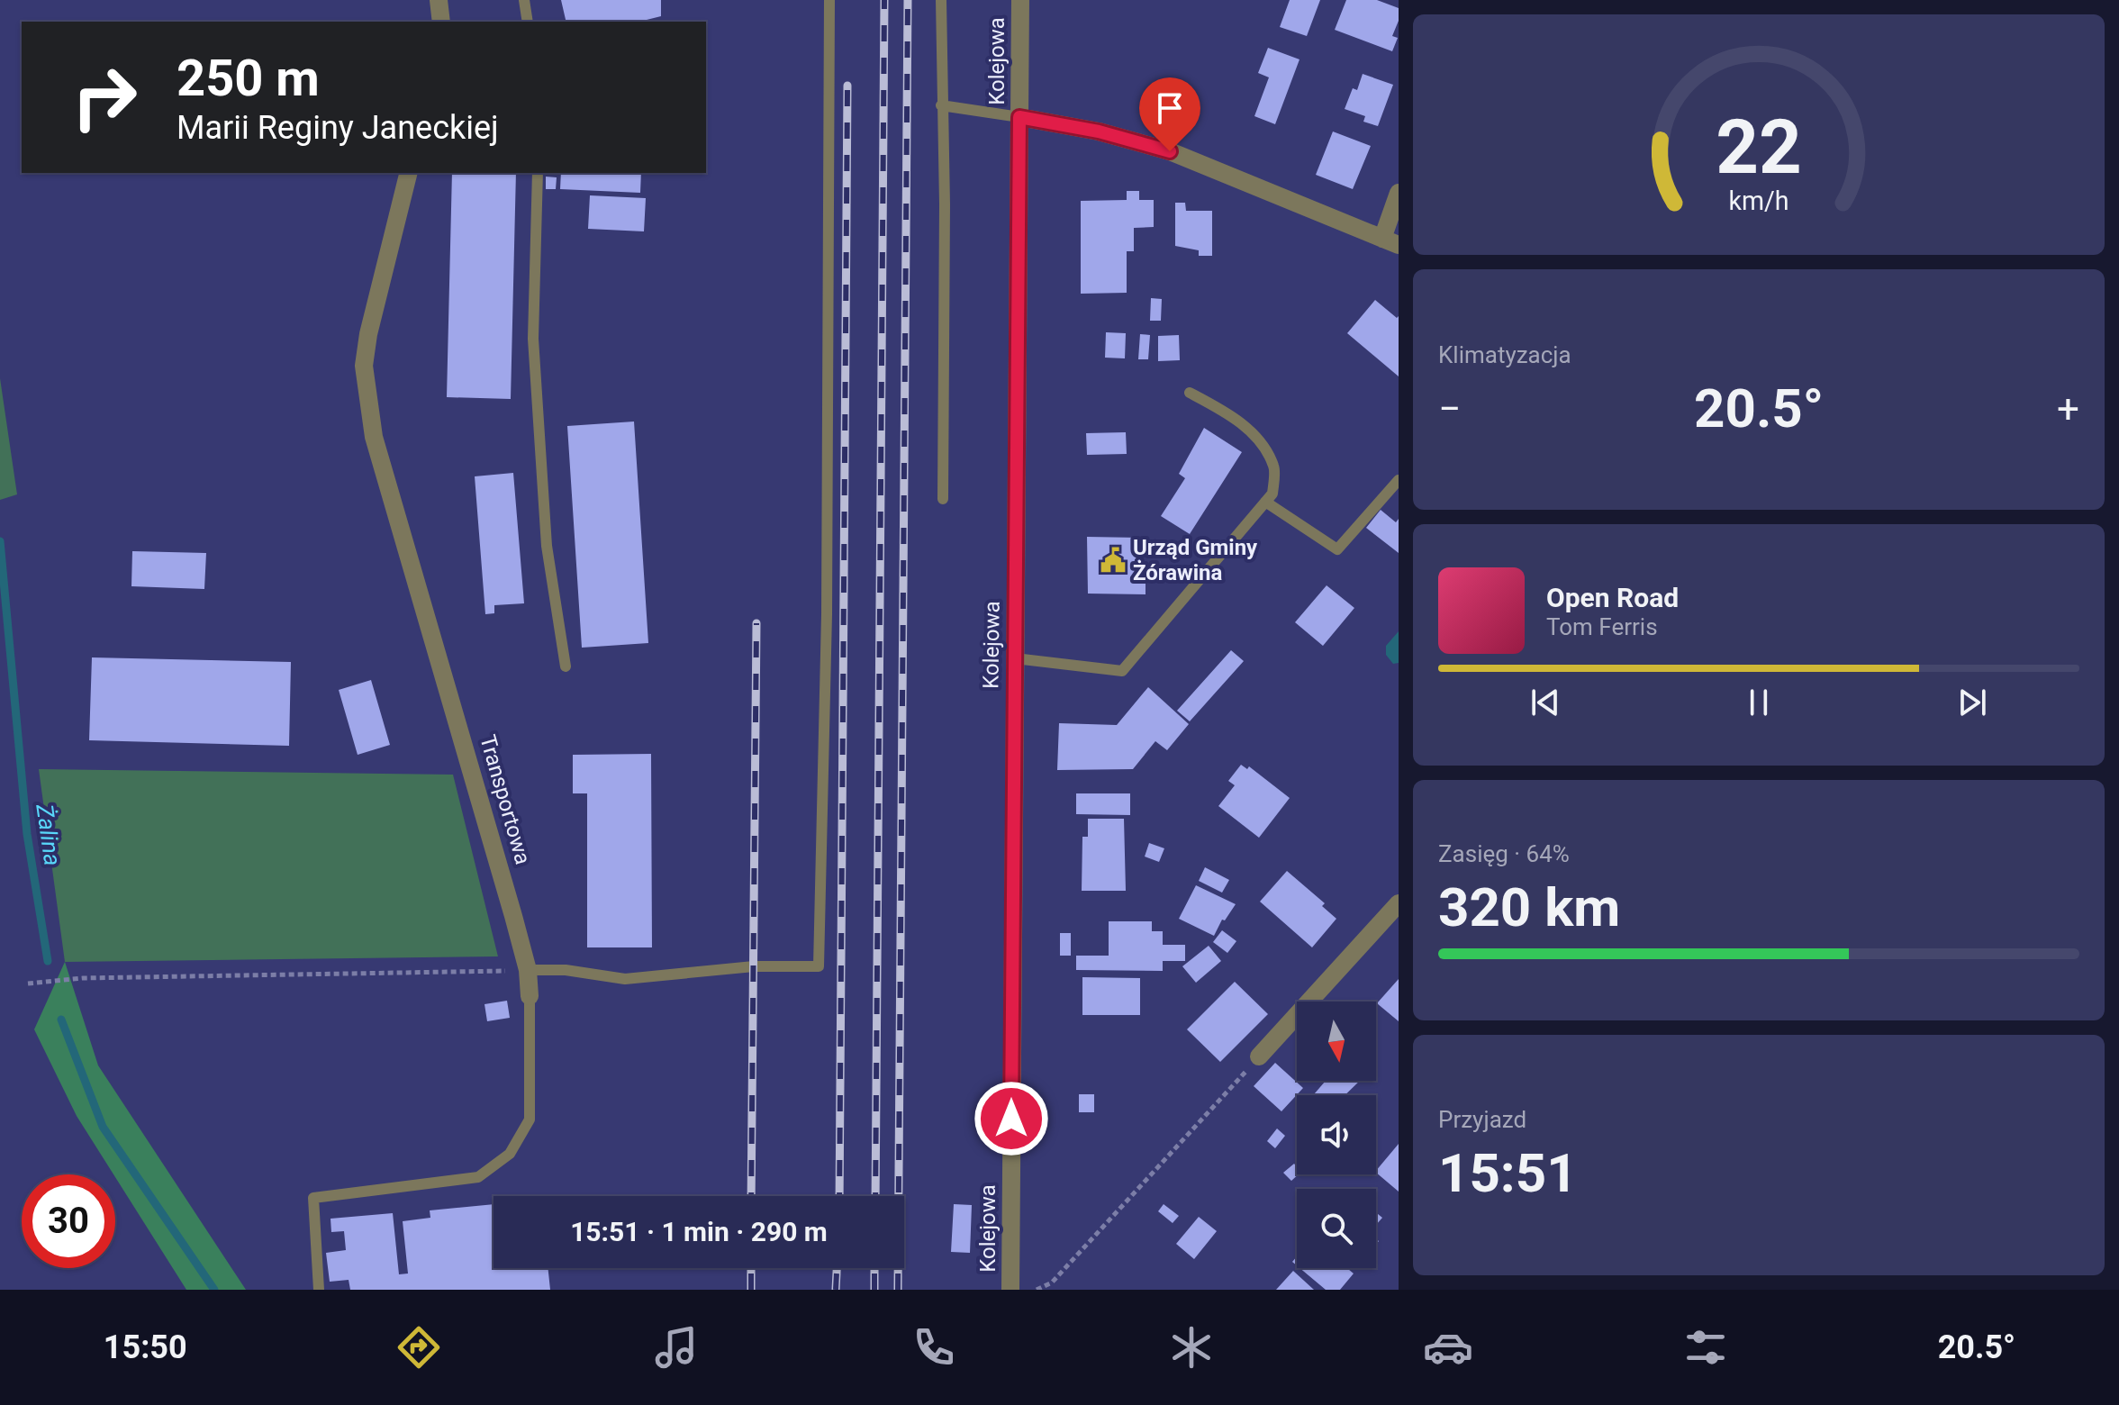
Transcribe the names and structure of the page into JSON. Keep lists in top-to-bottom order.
{
  "streets": {
    "street": ["Kolejowa", "Transportowa"]
  },
  "water": ["Żalina"],
  "places": {
    "public building": ["Urząd Gminy Żórawina"]
  },
  "north": "bottom",
  "page": {
    "turn": ["250 m", "Marii Reginy Janeckiej"],
    "tile": [
      "Klimatyzacja",
      ["Zasięg · 64%", "320 km"],
      ["Przyjazd", "15:51"]
    ],
    "heat": ["−", "20.5°", "+"],
    "song": ["Open Road", "Tom Ferris"],
    "limit": "30",
    "trip": "15:51 · 1 min · 290 m",
    "tabs": ["15:50", "20.5°"],
    "gauge": ["22", "km/h"]
  }
}
